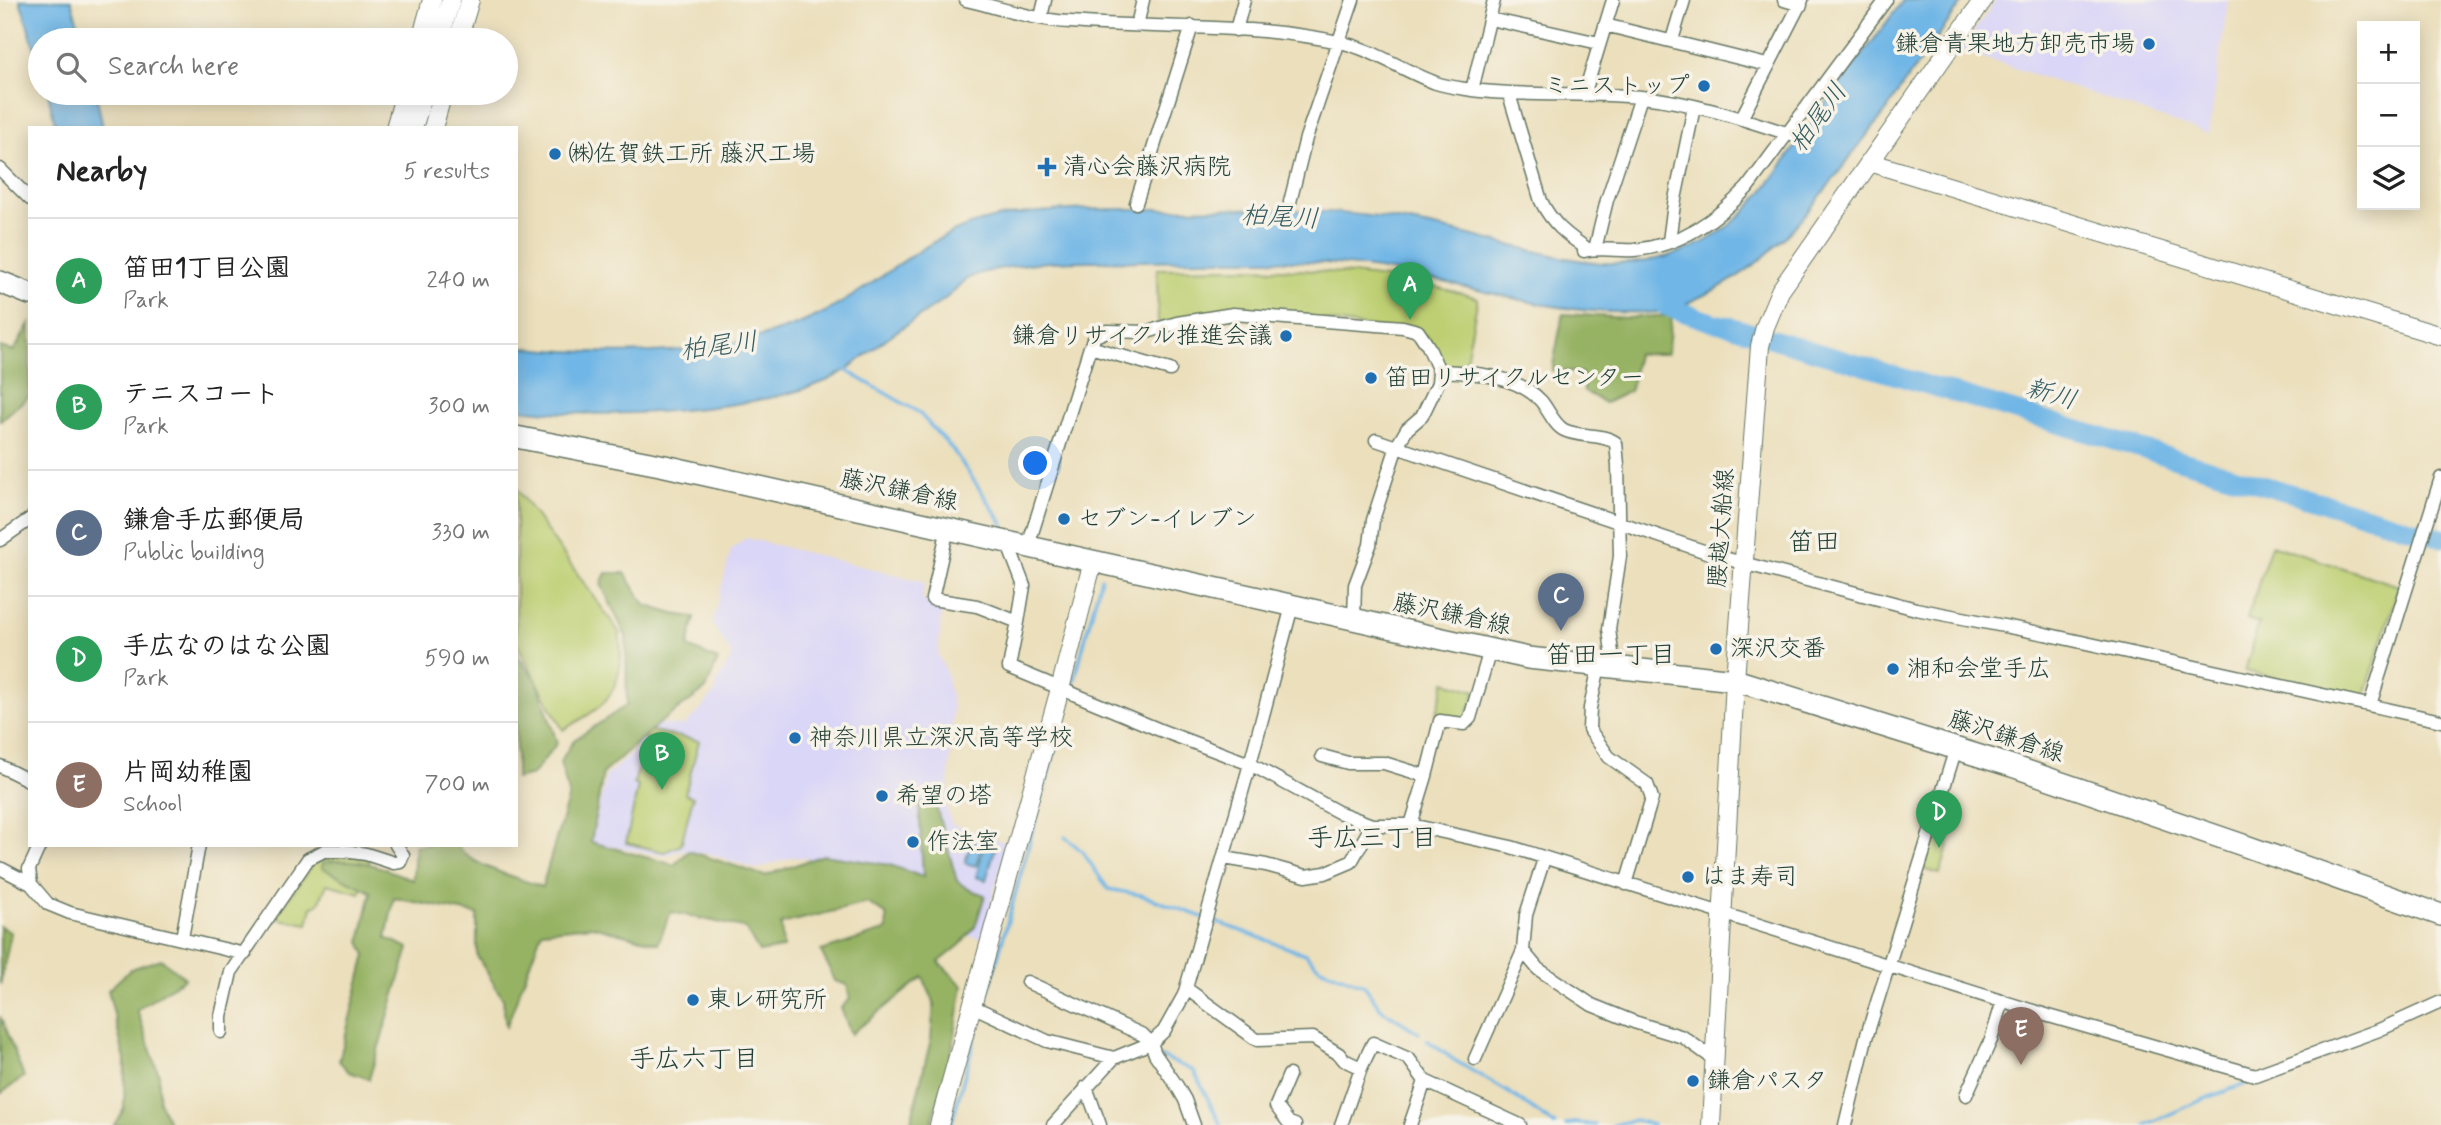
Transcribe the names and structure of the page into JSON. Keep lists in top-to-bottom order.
{
  "streets": {
    "main road": ["藤沢鎌倉線", "腰越大船線"]
  },
  "crossings": [
    ["藤沢鎌倉線", "腰越大船線"]
  ],
  "districts": [
    "笛田",
    "笛田一丁目",
    "手広三丁目",
    "手広六丁目"
  ],
  "water": ["柏尾川", "新川"],
  "places": {
    "other": [
      "鎌倉青果地方卸売市場",
      "ミニストップ",
      "㈱佐賀鉄工所 藤沢工場",
      "鎌倉リサイクル推進会議",
      "笛田リサイクルセンター",
      "セブン-イレブン",
      "深沢交番",
      "湘和会堂手広",
      "神奈川県立深沢高等学校",
      "希望の塔",
      "作法室",
      "はま寿司",
      "東レ研究所",
      "鎌倉パスタ"
    ],
    "health": ["清心会藤沢病院"]
  },
  "page": {
    "map_buttons": ["+", "−"],
    "search": "Search here",
    "heading": ["Nearby", "5 results"],
    "list": [
      {
        "mark": "A",
        "name": "笛田1丁目公園",
        "note": "Park",
        "value": "240 m"
      },
      {
        "mark": "B",
        "name": "テニスコート",
        "note": "Park",
        "value": "300 m"
      },
      {
        "mark": "C",
        "name": "鎌倉手広郵便局",
        "note": "Public building",
        "value": "330 m"
      },
      {
        "mark": "D",
        "name": "手広なのはな公園",
        "note": "Park",
        "value": "590 m"
      },
      {
        "mark": "E",
        "name": "片岡幼稚園",
        "note": "School",
        "value": "700 m"
      }
    ],
    "pins": [
      "A",
      "C",
      "B",
      "D",
      "E"
    ]
  }
}
